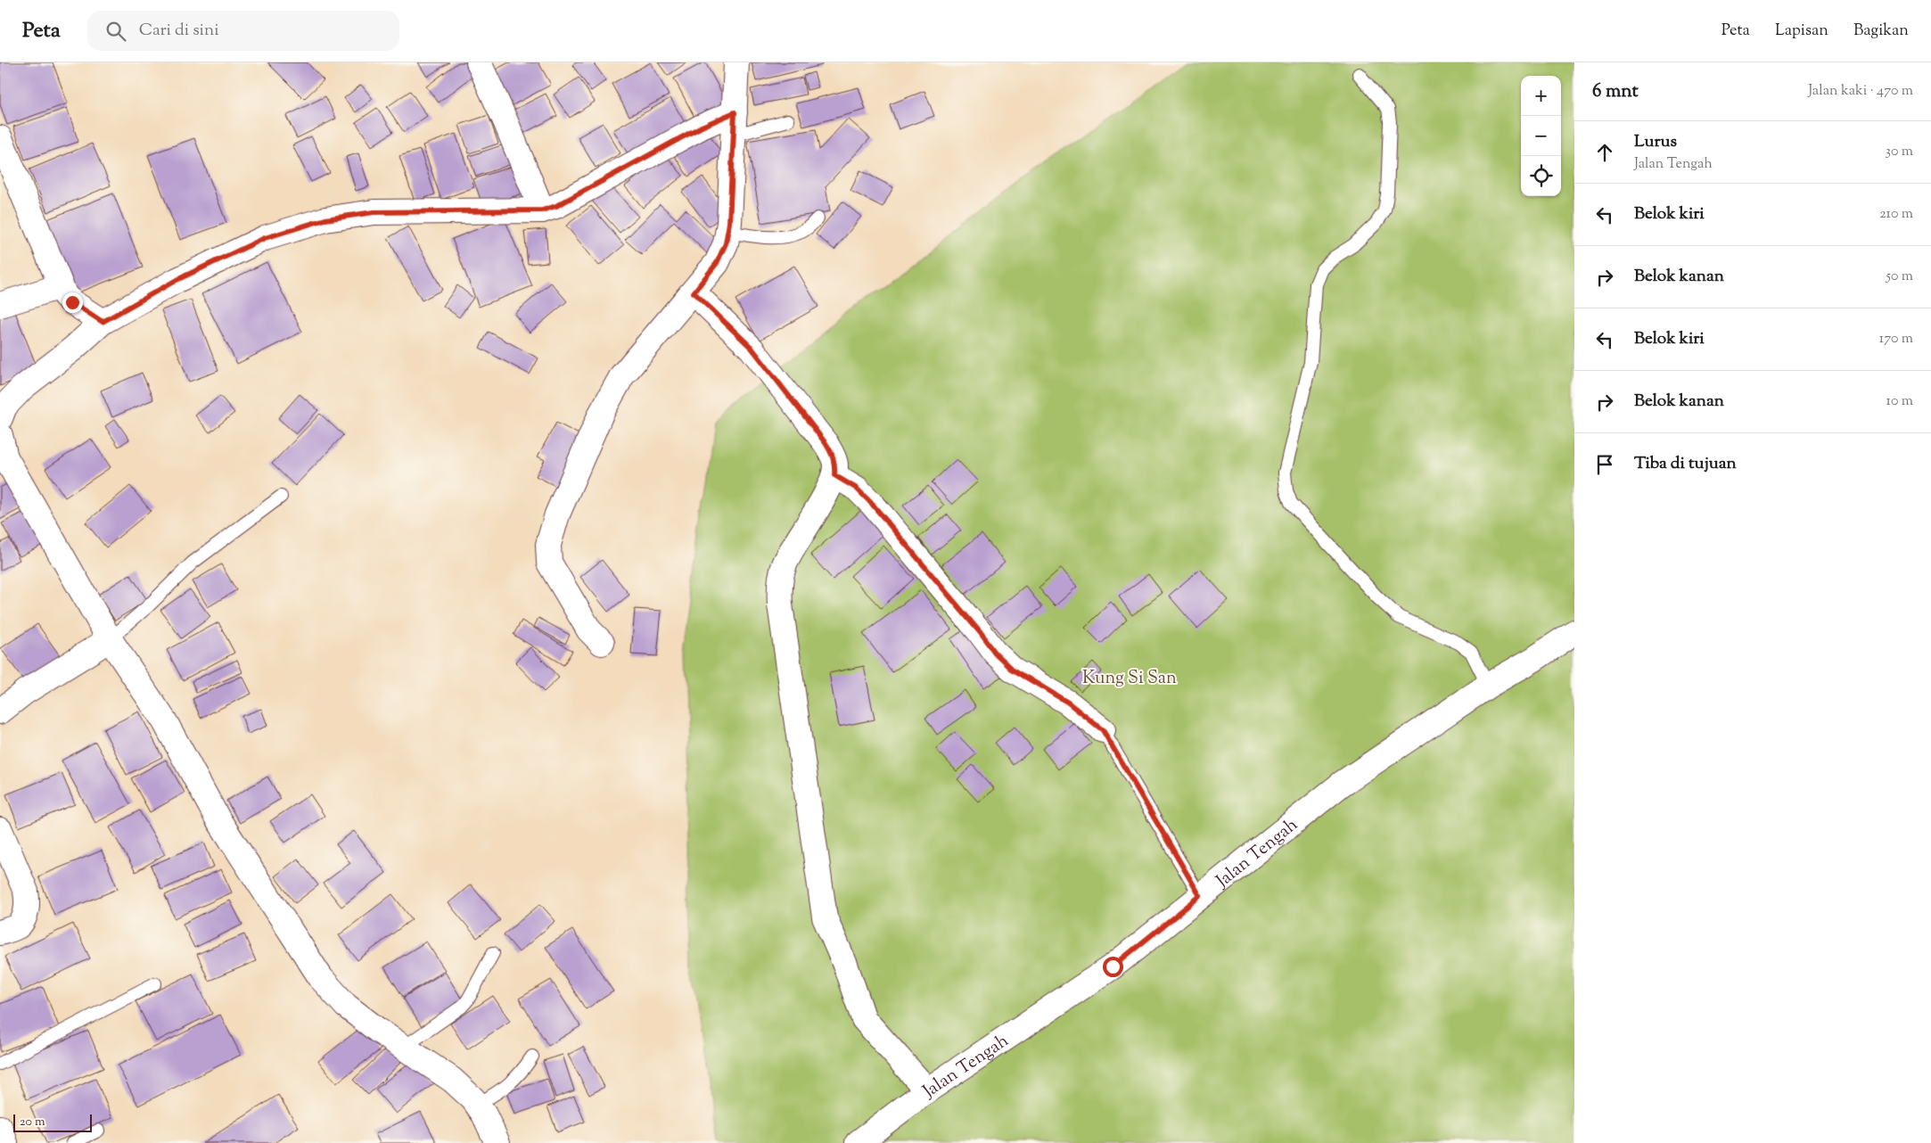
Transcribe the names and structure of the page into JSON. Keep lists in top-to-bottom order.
{
  "streets": {
    "street": ["Jalan Tengah"]
  },
  "parks": ["Kung Si San"],
  "scale_bar": "20 m",
  "page": {
    "header": "Peta",
    "search": "Cari di sini",
    "nav": ["Peta", "Lapisan", "Bagikan"],
    "heading": ["6 mnt", "Jalan kaki · 470 m"],
    "map_buttons": ["+", "−"],
    "list": [
      ["Lurus", "Jalan Tengah", "30 m"],
      ["Belok kiri", "210 m"],
      ["Belok kanan", "50 m"],
      ["Belok kiri", "170 m"],
      ["Belok kanan", "10 m"],
      "Tiba di tujuan"
    ],
    "scale": "20 m"
  }
}
